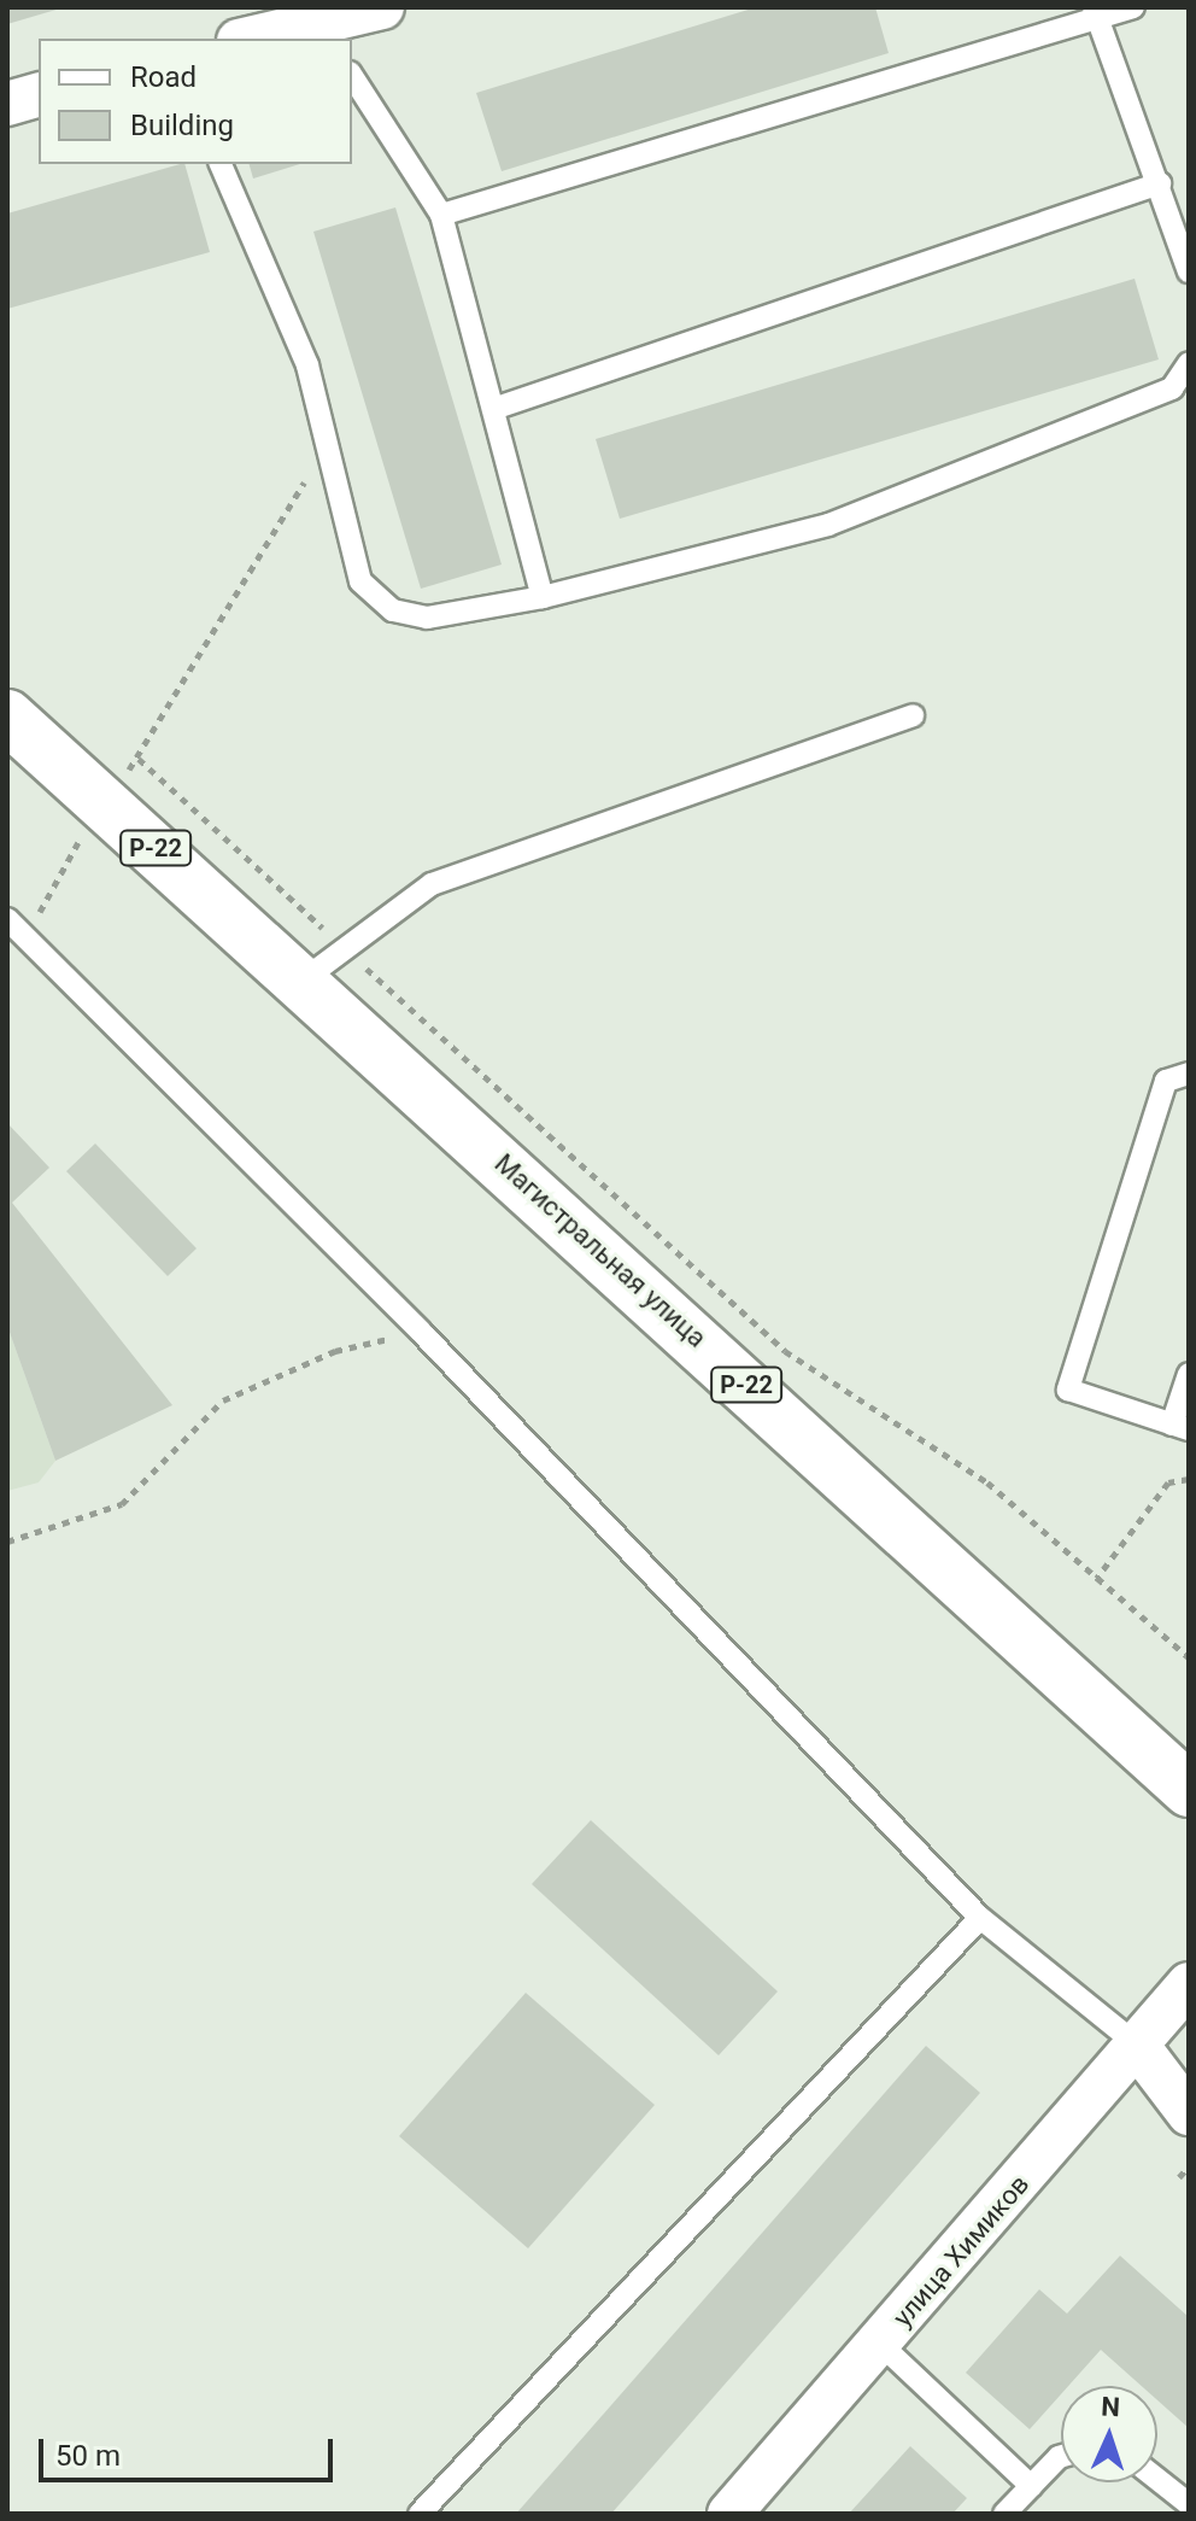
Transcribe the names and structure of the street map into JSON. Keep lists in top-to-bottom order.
{
  "streets": {
    "highway": ["Р-22", "Магистральная улица"],
    "street": ["улица Химиков"]
  },
  "legend": ["Road", "Building"],
  "scale_bar": "50 m",
  "north": "top"
}
